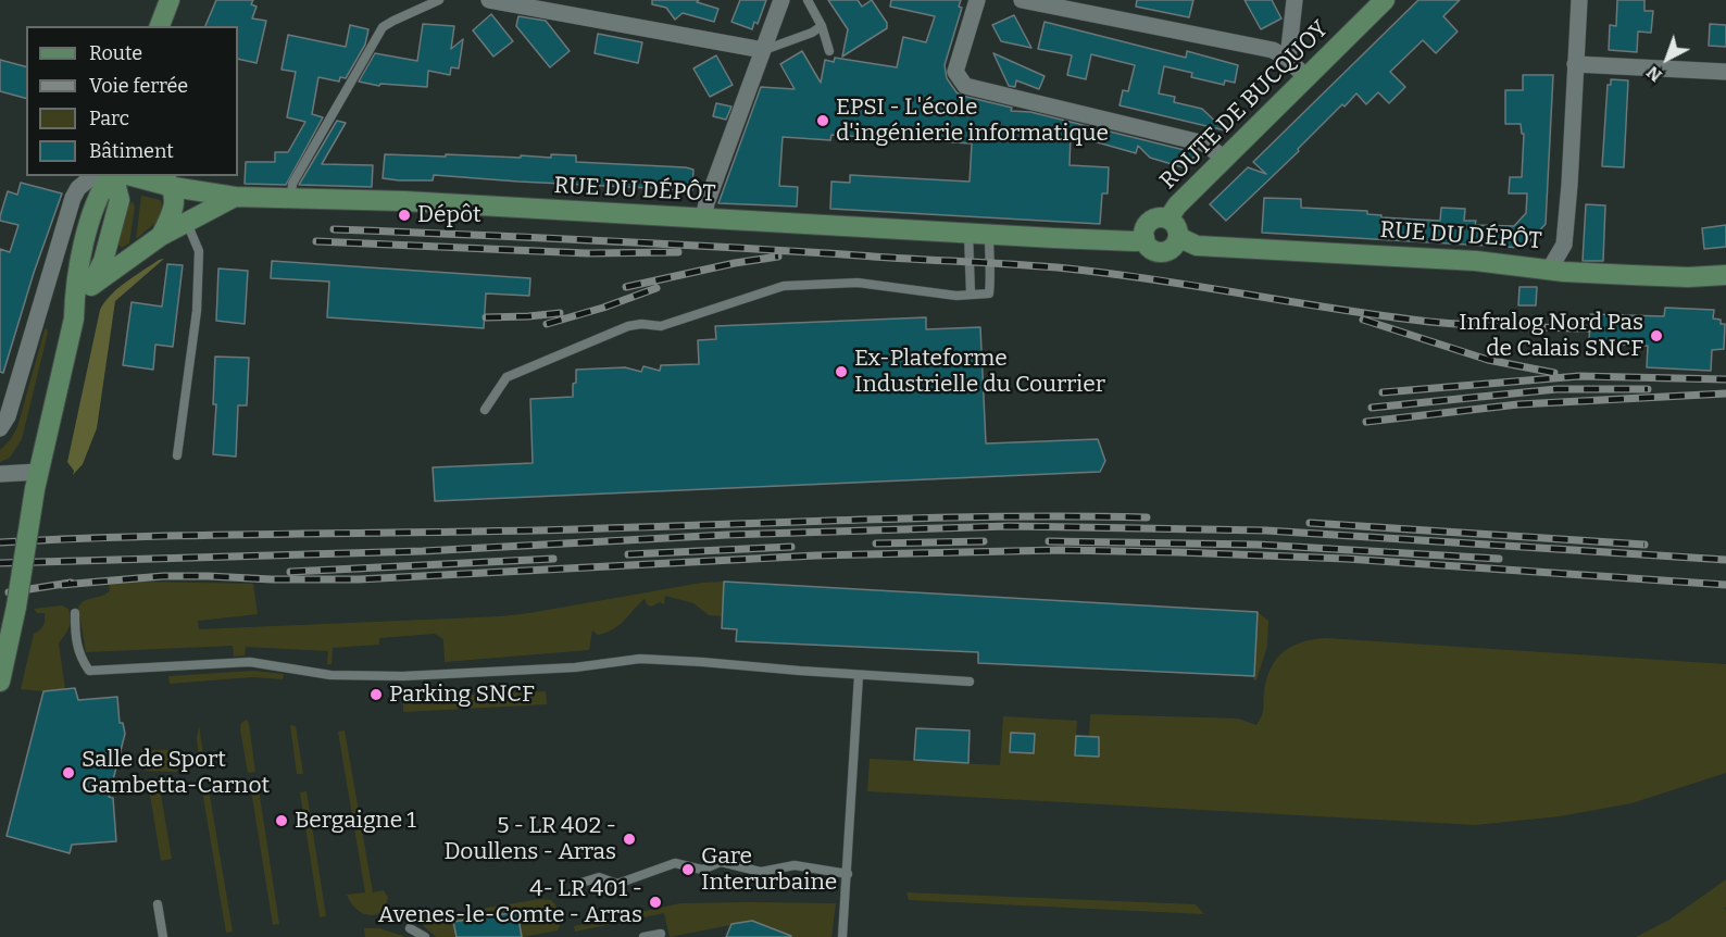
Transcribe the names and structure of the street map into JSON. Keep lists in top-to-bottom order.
{
  "streets": {
    "main road": ["ROUTE DE BUCQUOY", "RUE DU DÉPÔT"]
  },
  "crossings": [
    ["ROUTE DE BUCQUOY", "RUE DU DÉPÔT"]
  ],
  "places": [
    "EPSI - L'école d'ingénierie informatique",
    "Dépôt",
    "Infralog Nord Pas de Calais SNCF",
    "Ex-Plateforme Industrielle du Courrier",
    "Parking SNCF",
    "Salle de Sport Gambetta-Carnot",
    "Bergaigne 1",
    "5 - LR 402 - Doullens - Arras",
    "Gare Interurbaine",
    "4- LR 401 - Avenes-le-Comte - Arras"
  ],
  "legend": [
    "Route",
    "Voie ferrée",
    "Parc",
    "Bâtiment"
  ],
  "north": "bottom left"
}
